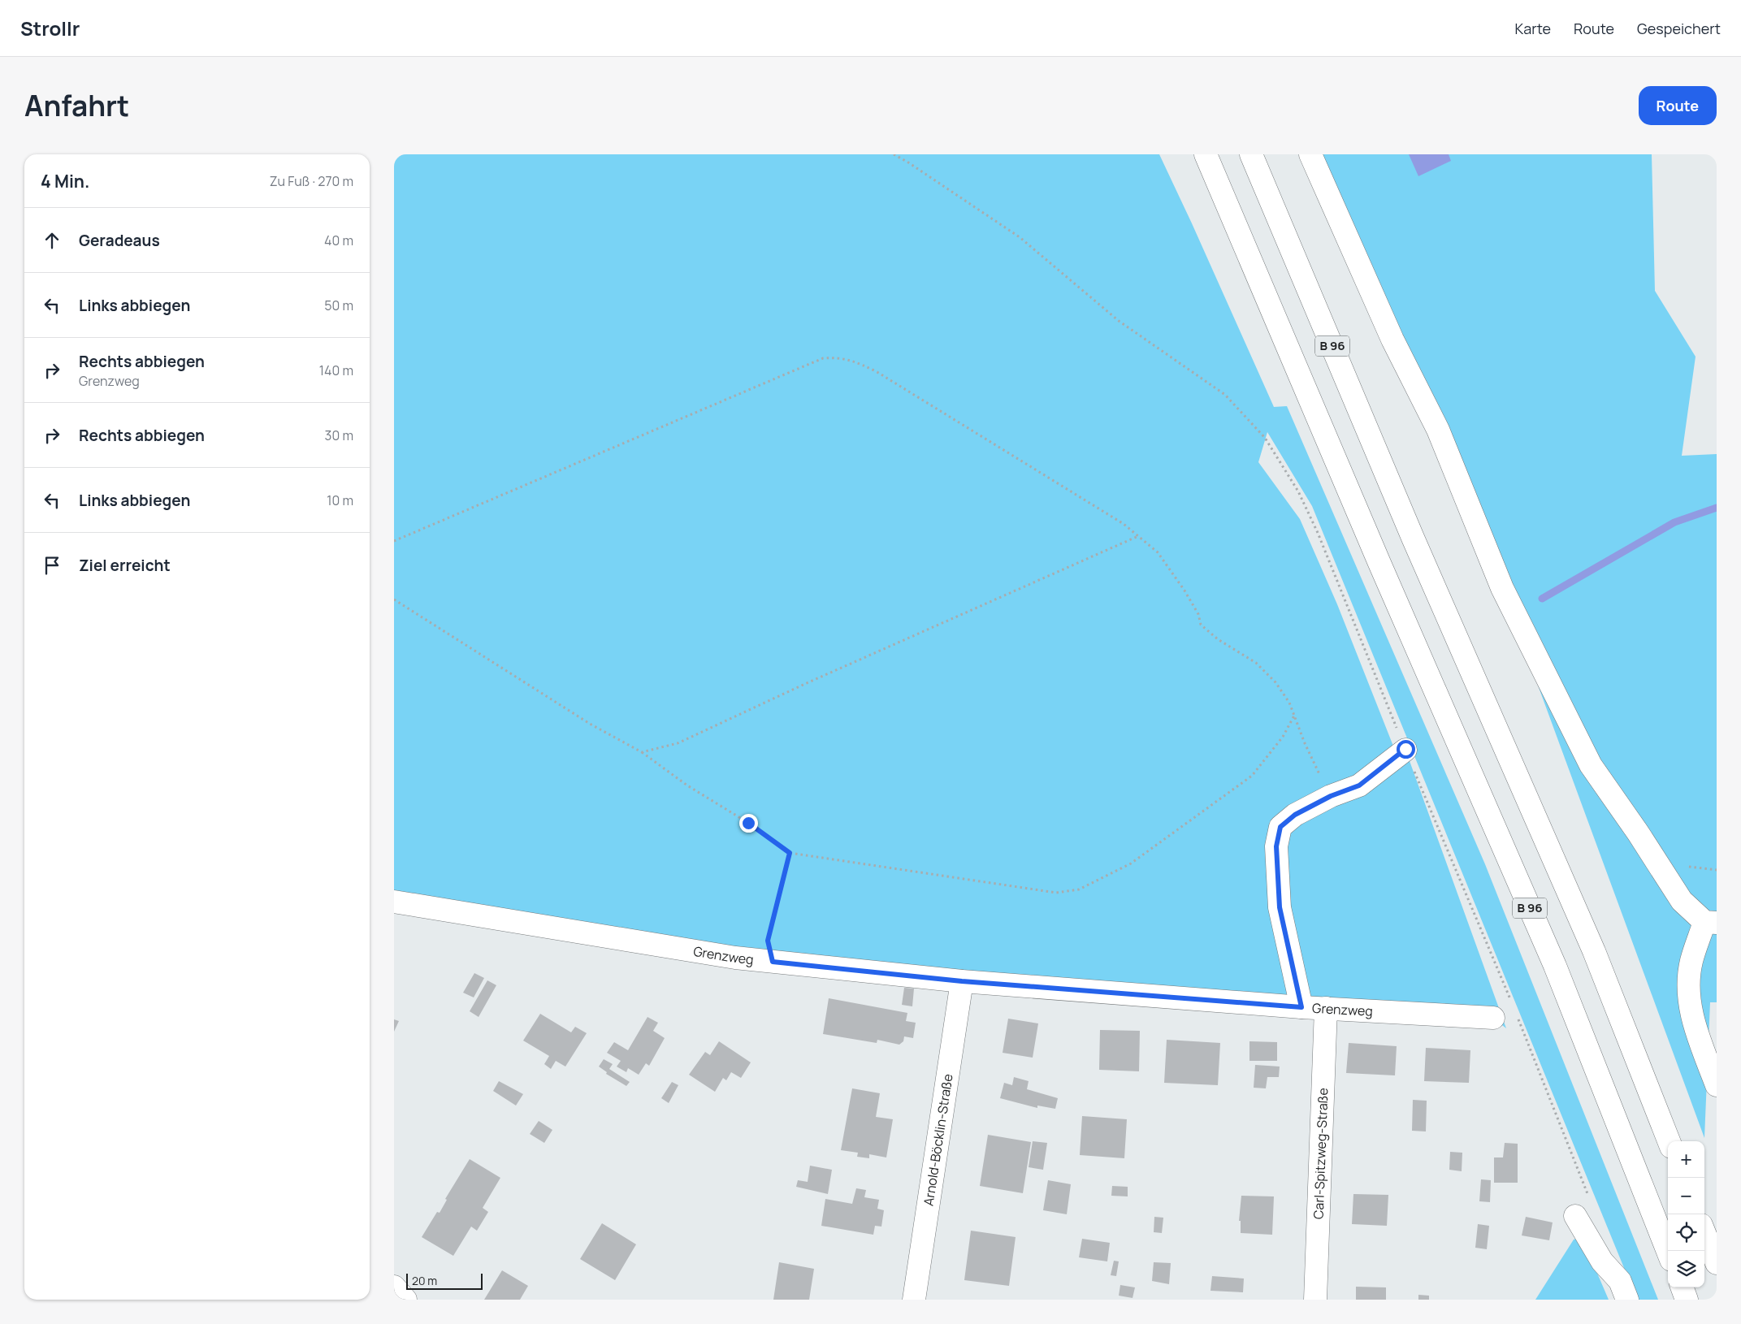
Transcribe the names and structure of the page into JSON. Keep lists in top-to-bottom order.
{
  "streets": {
    "main road": [
      "B 96",
      "Grenzweg",
      "Arnold-Böcklin-Straße",
      "Carl-Spitzweg-Straße"
    ]
  },
  "crossings": [
    ["Grenzweg", "Arnold-Böcklin-Straße"],
    ["Grenzweg", "Carl-Spitzweg-Straße"]
  ],
  "scale_bar": "20 m",
  "page": {
    "header": "Strollr",
    "nav": ["Karte", "Route", "Gespeichert"],
    "title": "Anfahrt",
    "buttons": "Route",
    "heading": ["4 Min.", "Zu Fuß · 270 m"],
    "list": [
      ["Geradeaus", "40 m"],
      ["Links abbiegen", "50 m"],
      ["Rechts abbiegen", "Grenzweg", "140 m"],
      ["Rechts abbiegen", "30 m"],
      ["Links abbiegen", "10 m"],
      "Ziel erreicht"
    ],
    "map_buttons": ["+", "−"],
    "scale": "20 m"
  }
}
